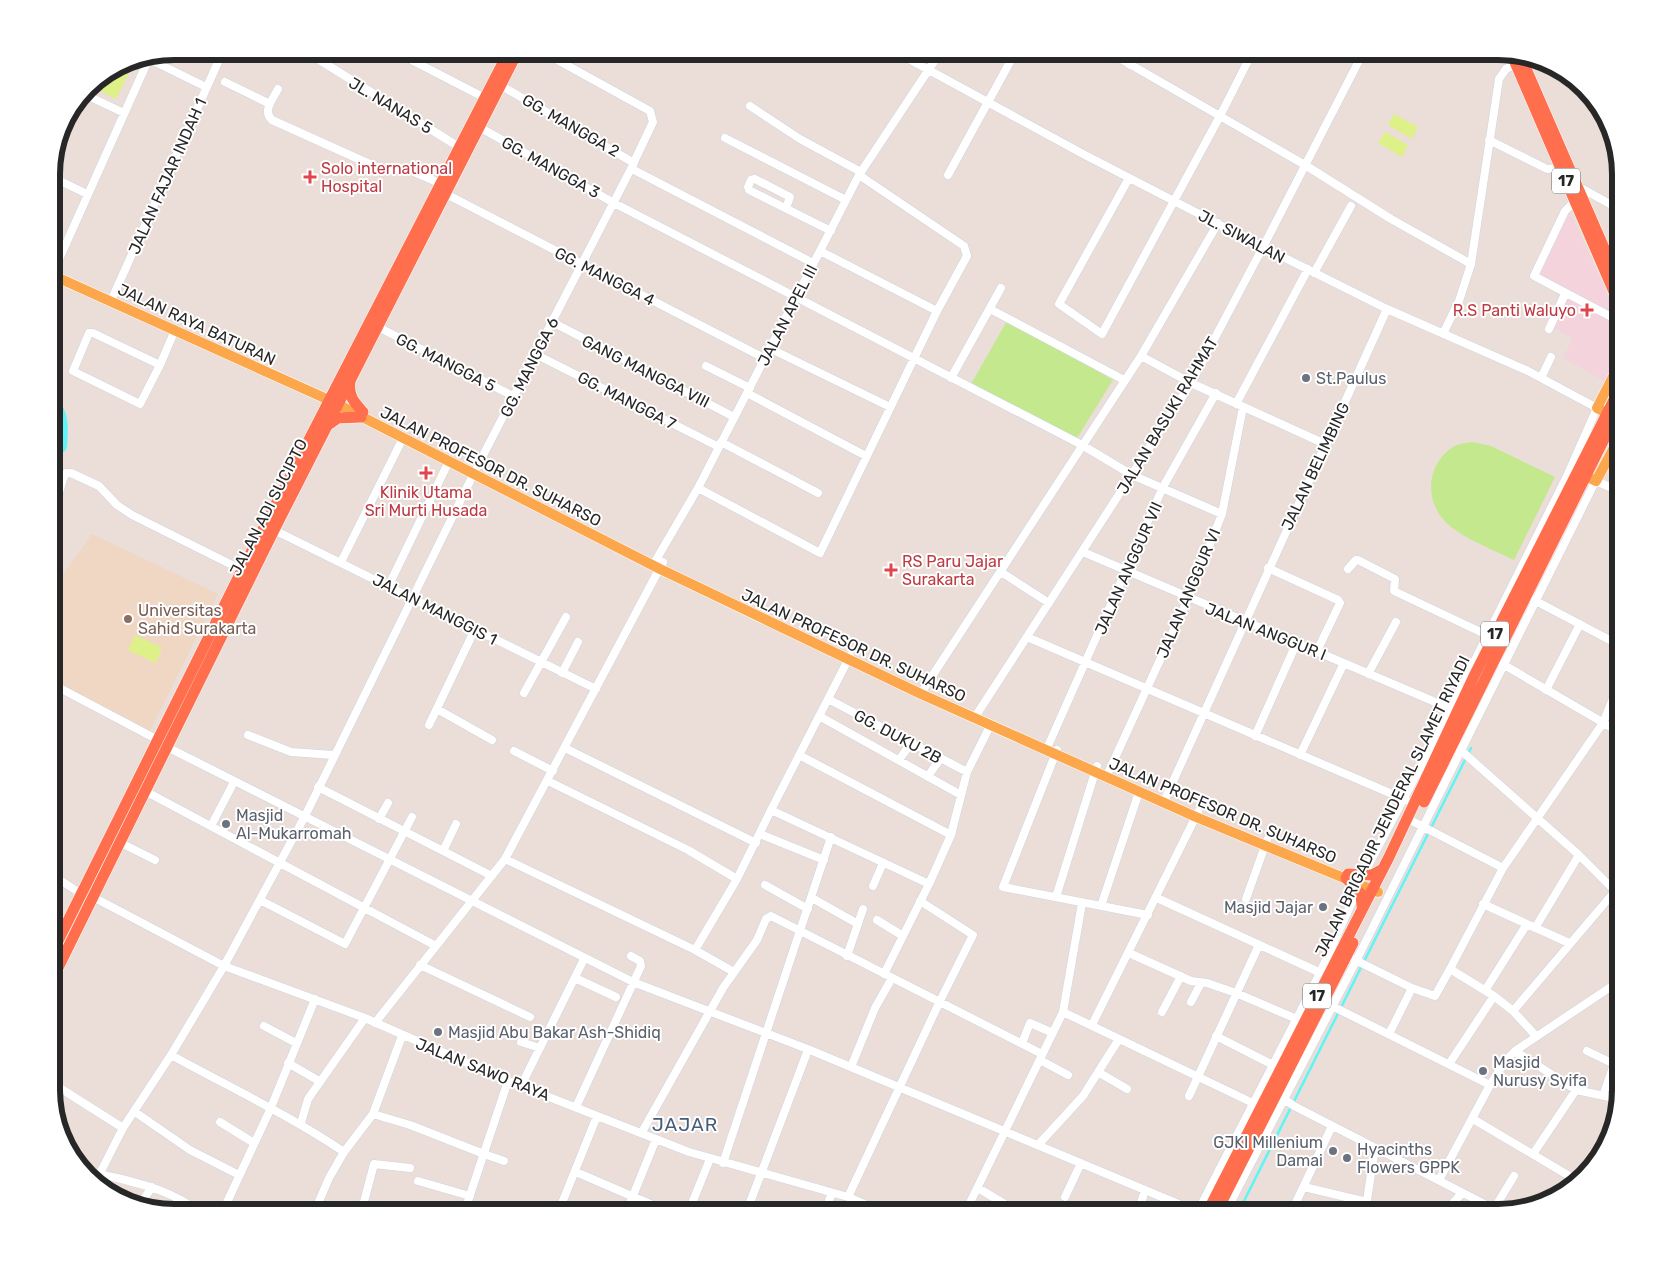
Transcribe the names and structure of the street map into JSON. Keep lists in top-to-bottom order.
{
  "streets": {
    "highway": ["17", "JALAN ADI SUCIPTO", "JALAN BRIGADIR JENDERAL SLAMET RIYADI"],
    "main road": ["JALAN RAYA BATURAN", "JALAN PROFESOR DR. SUHARSO"],
    "street": [
      "JL. NANAS 5",
      "GG. MANGGA 2",
      "GG. MANGGA 3",
      "JALAN FAJAR INDAH 1",
      "JL. SIWALAN",
      "GG. MANGGA 4",
      "JALAN APEL III",
      "GG. MANGGA 5",
      "GG. MANGGA 6",
      "GANG MANGGA VIII",
      "GG. MANGGA 7",
      "JALAN BASUKI RAHMAT",
      "JALAN BELIMBING",
      "JALAN ANGGUR VII",
      "JALAN ANGGUR VI",
      "JALAN MANGGIS 1",
      "JALAN ANGGUR I",
      "GG. DUKU 2B",
      "JALAN SAWO RAYA"
    ]
  },
  "crossings": [
    ["JL. NANAS 5", "JALAN ADI SUCIPTO"],
    ["GG. MANGGA 2", "JALAN APEL III"],
    ["GG. MANGGA 2", "GG. MANGGA 6"],
    ["GG. MANGGA 2", "JALAN ADI SUCIPTO"],
    ["GG. MANGGA 3", "JALAN APEL III"],
    ["GG. MANGGA 3", "GG. MANGGA 6"],
    ["GG. MANGGA 3", "JALAN BASUKI RAHMAT"],
    ["GG. MANGGA 3", "JALAN ADI SUCIPTO"],
    ["GG. MANGGA 3", "JALAN ANGGUR VII"],
    ["GG. MANGGA 3", "JALAN ANGGUR VI"],
    ["JALAN FAJAR INDAH 1", "JALAN RAYA BATURAN"],
    ["17", "JALAN BRIGADIR JENDERAL SLAMET RIYADI"],
    ["JL. SIWALAN", "JALAN APEL III"],
    ["JL. SIWALAN", "JALAN BASUKI RAHMAT"],
    ["JL. SIWALAN", "JALAN BELIMBING"],
    ["JL. SIWALAN", "JALAN ANGGUR VI"],
    ["JL. SIWALAN", "JALAN BRIGADIR JENDERAL SLAMET RIYADI"],
    ["GG. MANGGA 4", "JALAN APEL III"],
    ["GG. MANGGA 4", "GG. MANGGA 6"],
    ["GG. MANGGA 4", "JALAN ADI SUCIPTO"],
    ["JALAN APEL III", "GANG MANGGA VIII"],
    ["JALAN APEL III", "GG. MANGGA 7"],
    ["JALAN APEL III", "JALAN PROFESOR DR. SUHARSO"],
    ["JALAN APEL III", "JALAN MANGGIS 1"],
    ["JALAN APEL III", "JALAN SAWO RAYA"],
    ["JALAN RAYA BATURAN", "JALAN PROFESOR DR. SUHARSO"],
    ["JALAN RAYA BATURAN", "JALAN ADI SUCIPTO"],
    ["GG. MANGGA 5", "GG. MANGGA 6"],
    ["GG. MANGGA 5", "JALAN ADI SUCIPTO"],
    ["GG. MANGGA 6", "GG. MANGGA 7"],
    ["GG. MANGGA 6", "JALAN PROFESOR DR. SUHARSO"],
    ["GG. MANGGA 6", "JALAN MANGGIS 1"],
    ["GG. MANGGA 6", "JALAN SAWO RAYA"],
    ["JALAN BASUKI RAHMAT", "JALAN PROFESOR DR. SUHARSO"],
    ["JALAN BASUKI RAHMAT", "JALAN ANGGUR I"],
    ["JALAN PROFESOR DR. SUHARSO", "JALAN BELIMBING"],
    ["JALAN PROFESOR DR. SUHARSO", "JALAN ADI SUCIPTO"],
    ["JALAN PROFESOR DR. SUHARSO", "JALAN ANGGUR VII"],
    ["JALAN PROFESOR DR. SUHARSO", "JALAN ANGGUR VI"],
    ["JALAN BELIMBING", "JALAN ANGGUR I"],
    ["JALAN ADI SUCIPTO", "JALAN MANGGIS 1"],
    ["JALAN ADI SUCIPTO", "JALAN SAWO RAYA"],
    ["JALAN ANGGUR VII", "JALAN ANGGUR I"],
    ["JALAN ANGGUR VI", "JALAN ANGGUR I"],
    ["JALAN ANGGUR I", "JALAN BRIGADIR JENDERAL SLAMET RIYADI"]
  ],
  "districts": ["JAJAR"],
  "places": {
    "health": [
      "Solo international Hospital",
      "R.S Panti Waluyo",
      "Klinik Utama Sri Murti Husada",
      "RS Paru Jajar Surakarta"
    ],
    "other": [
      "St.Paulus",
      "Universitas Sahid Surakarta",
      "Masjid Al-Mukarromah",
      "Masjid Jajar",
      "Masjid Abu Bakar Ash-Shidiq",
      "Masjid Nurusy Syifa",
      "GJKI Millenium Damai",
      "Hyacinths Flowers GPPK"
    ]
  }
}
